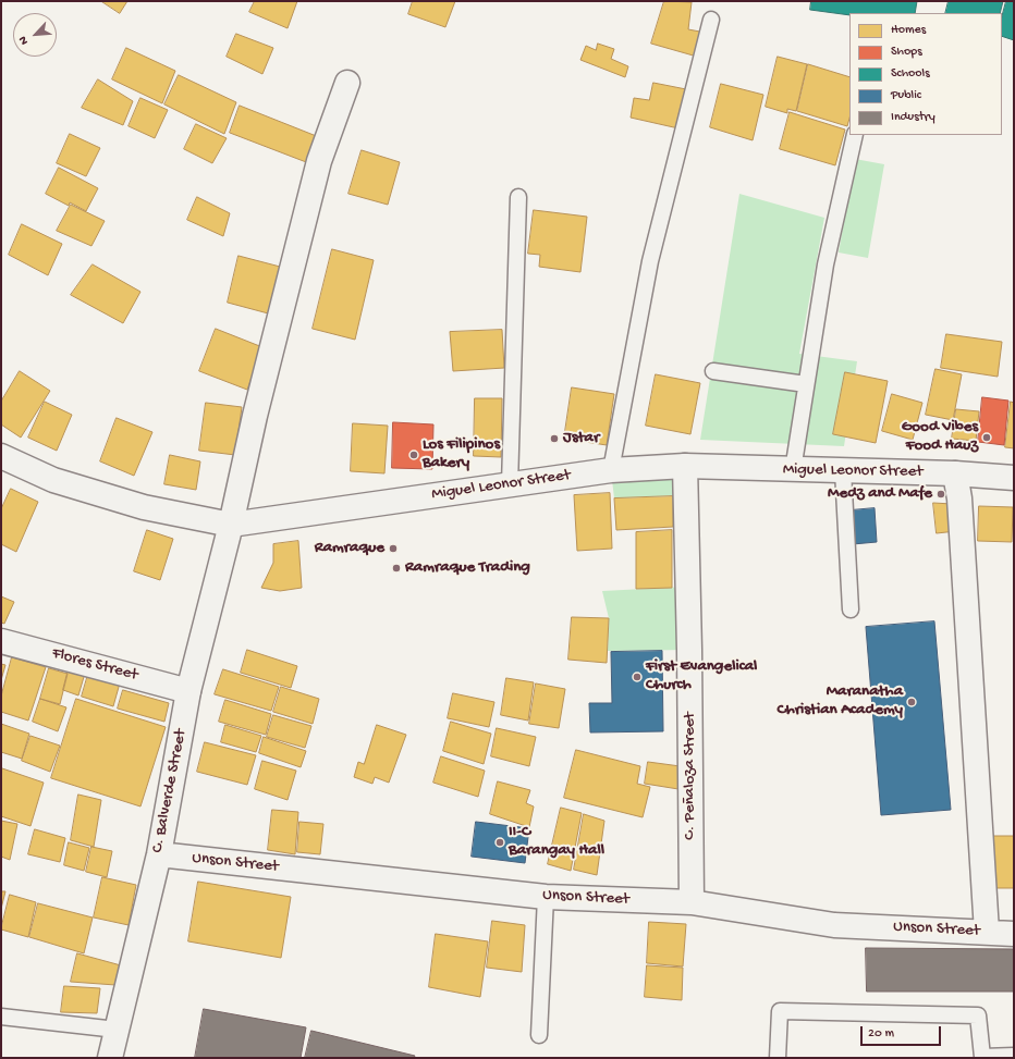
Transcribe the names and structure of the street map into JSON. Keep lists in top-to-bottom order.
{
  "streets": {
    "street": [
      "Miguel Leonor Street",
      "Flores Street",
      "C. Peñaloza Street",
      "C. Balverde Street",
      "Unson Street"
    ]
  },
  "crossings": [
    ["Miguel Leonor Street", "C. Peñaloza Street"],
    ["Miguel Leonor Street", "C. Balverde Street"],
    ["Flores Street", "C. Balverde Street"],
    ["C. Peñaloza Street", "Unson Street"],
    ["C. Balverde Street", "Unson Street"]
  ],
  "places": [
    "Good Vibes Food Hauz",
    "Jstar",
    "Los Filipinos Bakery",
    "Medz and Mafe",
    "Ramraque",
    "Ramraque Trading",
    "First Evangelical Church",
    "Maranatha Christian Academy",
    "II-C Barangay Hall"
  ],
  "legend": [
    "Homes",
    "Shops",
    "Schools",
    "Public",
    "Industry"
  ],
  "scale_bar": "20 m",
  "north": "bottom left"
}
